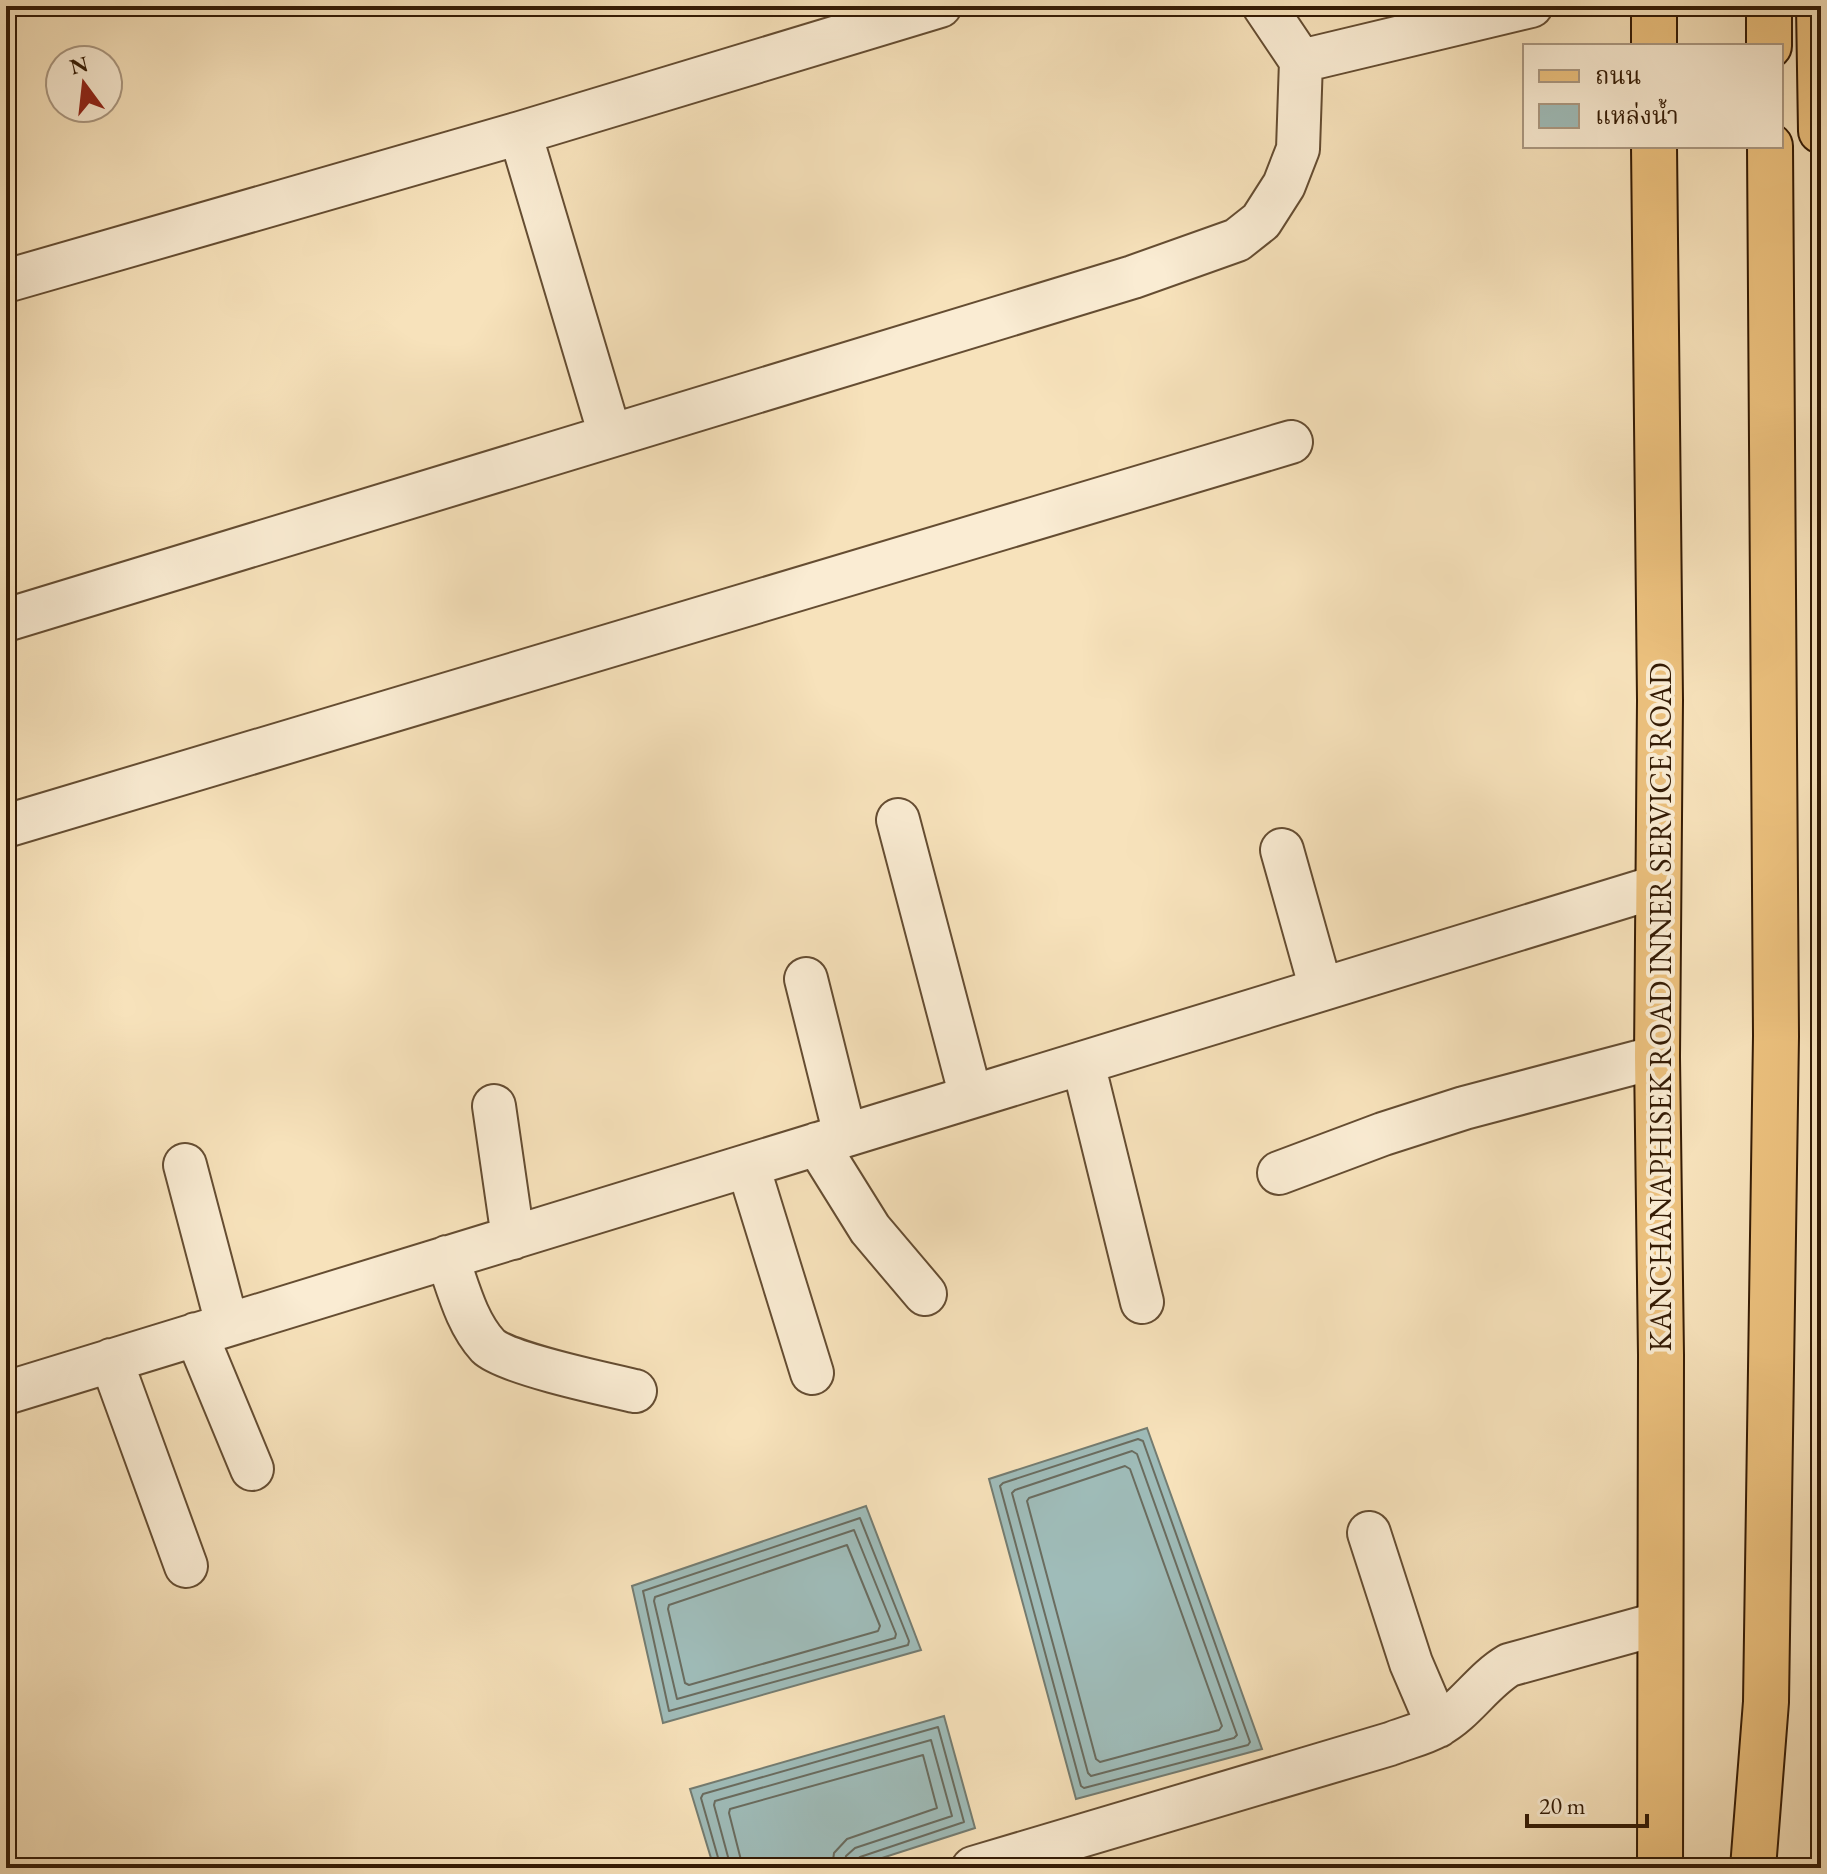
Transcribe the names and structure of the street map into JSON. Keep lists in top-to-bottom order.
{
  "streets": {
    "main road": ["KANCHANAPHISEK ROAD INNER SERVICE ROAD"]
  },
  "legend": ["ถนน", "แหล่งน้ำ"],
  "scale_bar": "20 m",
  "north": "top"
}
